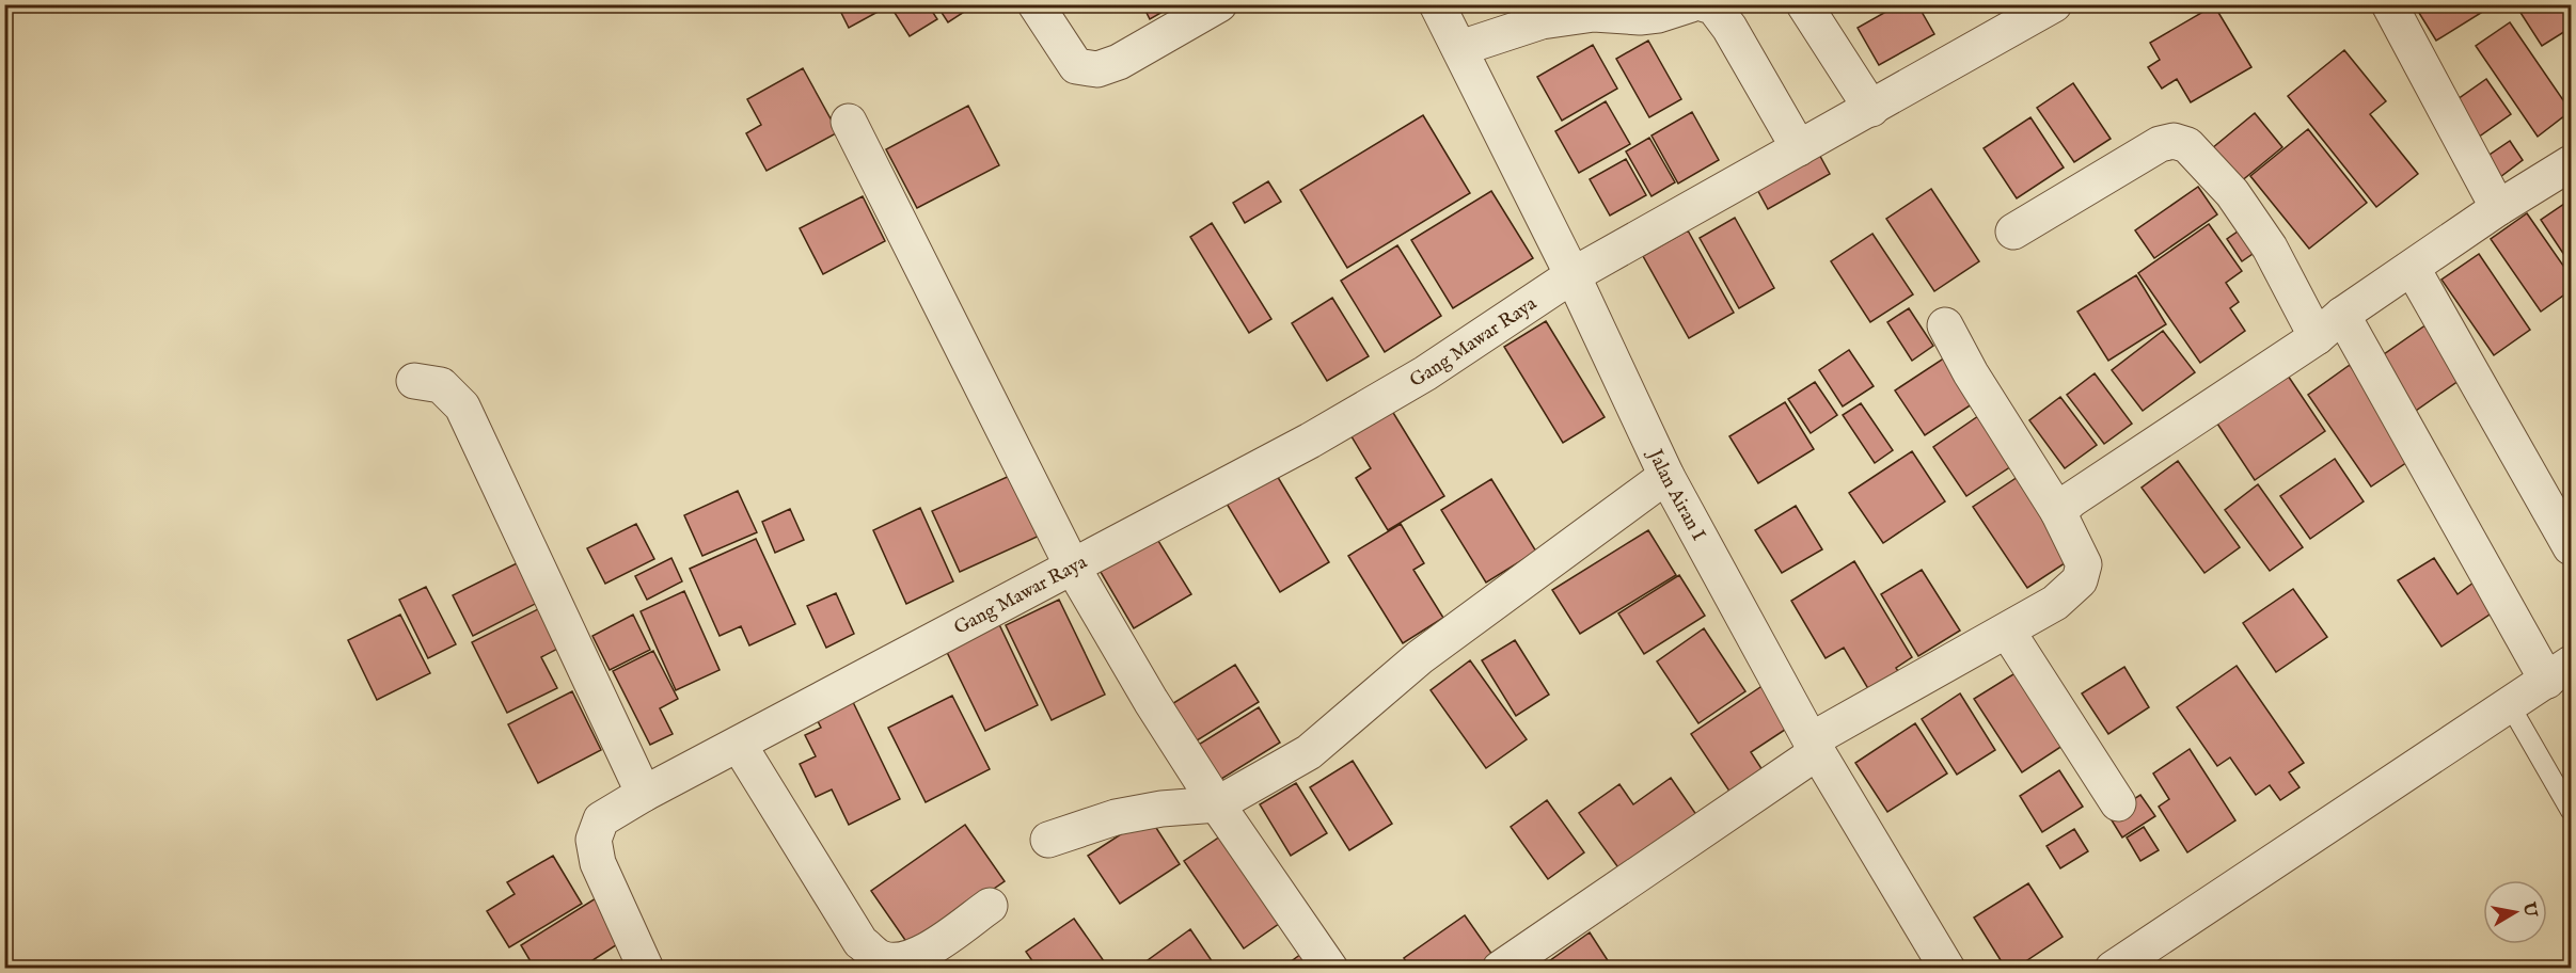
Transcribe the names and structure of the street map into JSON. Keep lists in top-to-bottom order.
{
  "streets": {
    "street": ["Gang Mawar Raya", "Jalan Airan I"]
  },
  "crossings": [
    ["Gang Mawar Raya", "Jalan Airan I"]
  ],
  "north": "right"
}
